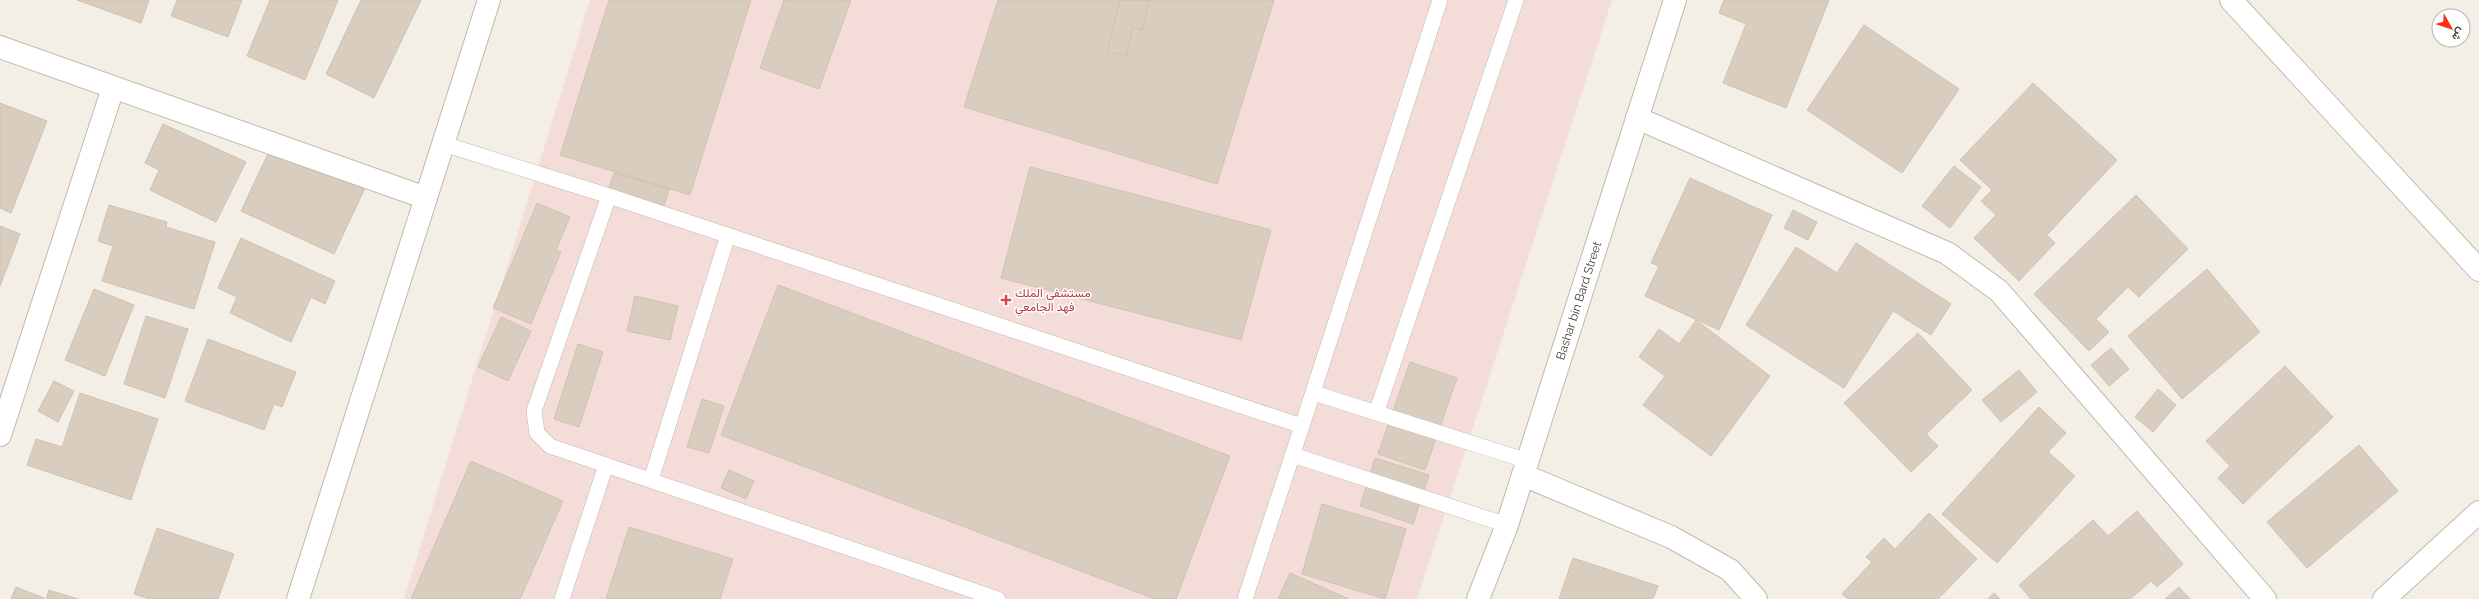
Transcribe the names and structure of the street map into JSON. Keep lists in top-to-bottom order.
{
  "streets": {
    "street": ["Bashar bin Bard Street"]
  },
  "places": {
    "health": ["مستشفي الملك فهد الجامعي"]
  },
  "north": "bottom right"
}
